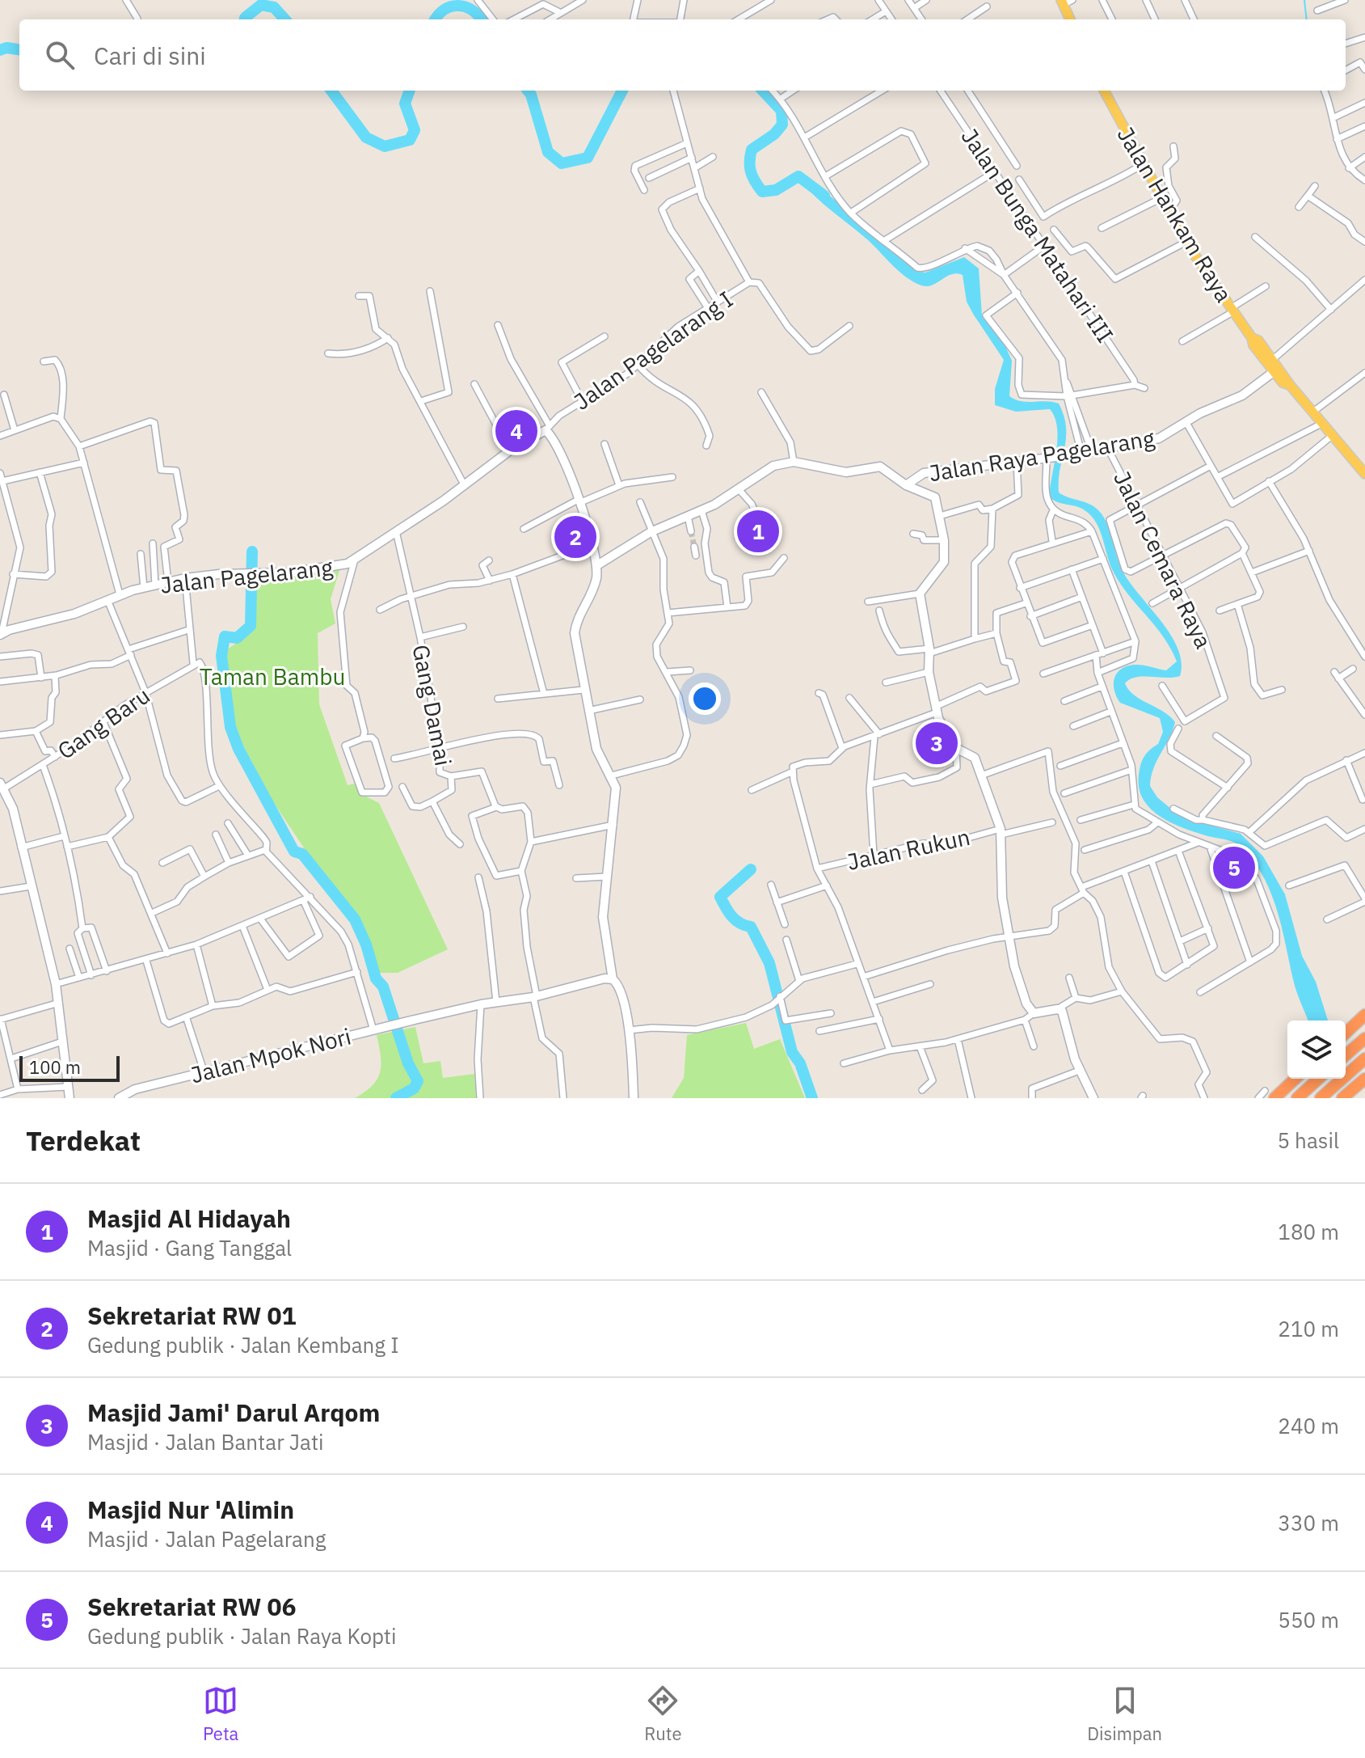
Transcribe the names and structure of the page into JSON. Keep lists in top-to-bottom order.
{
  "streets": {
    "main road": ["Jalan Hankam Raya"],
    "street": [
      "Jalan Bunga Matahari III",
      "Jalan Pagelarang I",
      "Jalan Raya Pagelarang",
      "Jalan Cemara Raya",
      "Jalan Pagelarang",
      "Gang Damai",
      "Gang Baru",
      "Jalan Rukun",
      "Jalan Mpok Nori"
    ]
  },
  "crossings": [
    ["Jalan Hankam Raya", "Jalan Raya Pagelarang"],
    ["Jalan Pagelarang I", "Jalan Pagelarang"],
    ["Jalan Raya Pagelarang", "Jalan Cemara Raya"],
    ["Jalan Pagelarang", "Gang Damai"]
  ],
  "parks": ["Taman Bambu"],
  "scale_bar": "100 m",
  "page": {
    "search": "Cari di sini",
    "pins": [
      "4",
      "1",
      "2",
      "3",
      "5"
    ],
    "scale": "100 m",
    "heading": ["Terdekat", "5 hasil"],
    "list": [
      {
        "mark": "1",
        "name": "Masjid Al Hidayah",
        "note": "Masjid · Gang Tanggal",
        "value": "180 m"
      },
      {
        "mark": "2",
        "name": "Sekretariat RW 01",
        "note": "Gedung publik · Jalan Kembang I",
        "value": "210 m"
      },
      {
        "mark": "3",
        "name": "Masjid Jami' Darul Arqom",
        "note": "Masjid · Jalan Bantar Jati",
        "value": "240 m"
      },
      {
        "mark": "4",
        "name": "Masjid Nur 'Alimin",
        "note": "Masjid · Jalan Pagelarang",
        "value": "330 m"
      },
      {
        "mark": "5",
        "name": "Sekretariat RW 06",
        "note": "Gedung publik · Jalan Raya Kopti",
        "value": "550 m"
      }
    ],
    "nav": ["Peta", "Rute", "Disimpan"]
  }
}
